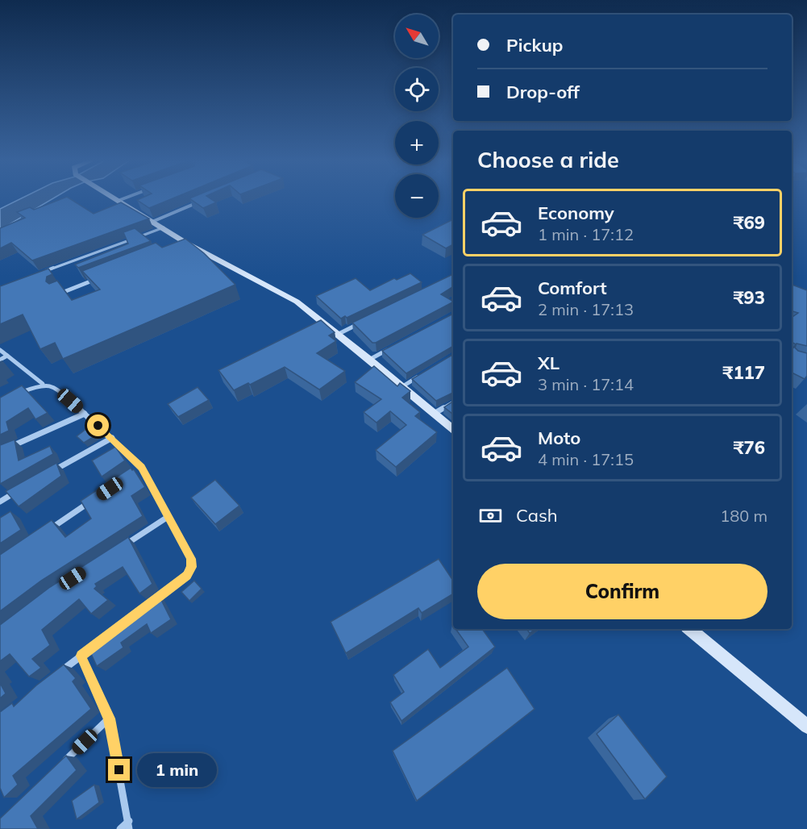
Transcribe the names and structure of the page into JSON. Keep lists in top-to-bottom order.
{
  "north": "top left",
  "page": {
    "map_buttons": ["+", "−"],
    "banner": ["Pickup", "Drop-off"],
    "heading": "Choose a ride",
    "list": [
      {
        "name": "Economy",
        "note": "1 min · 17:12",
        "value": "₹69"
      },
      {
        "name": "Comfort",
        "note": "2 min · 17:13",
        "value": "₹93"
      },
      {
        "name": "XL",
        "note": "3 min · 17:14",
        "value": "₹117"
      },
      {
        "name": "Moto",
        "note": "4 min · 17:15",
        "value": "₹76"
      }
    ],
    "pay": ["Cash", "180 m"],
    "buttons": "Confirm",
    "bubble": "1 min"
  }
}
